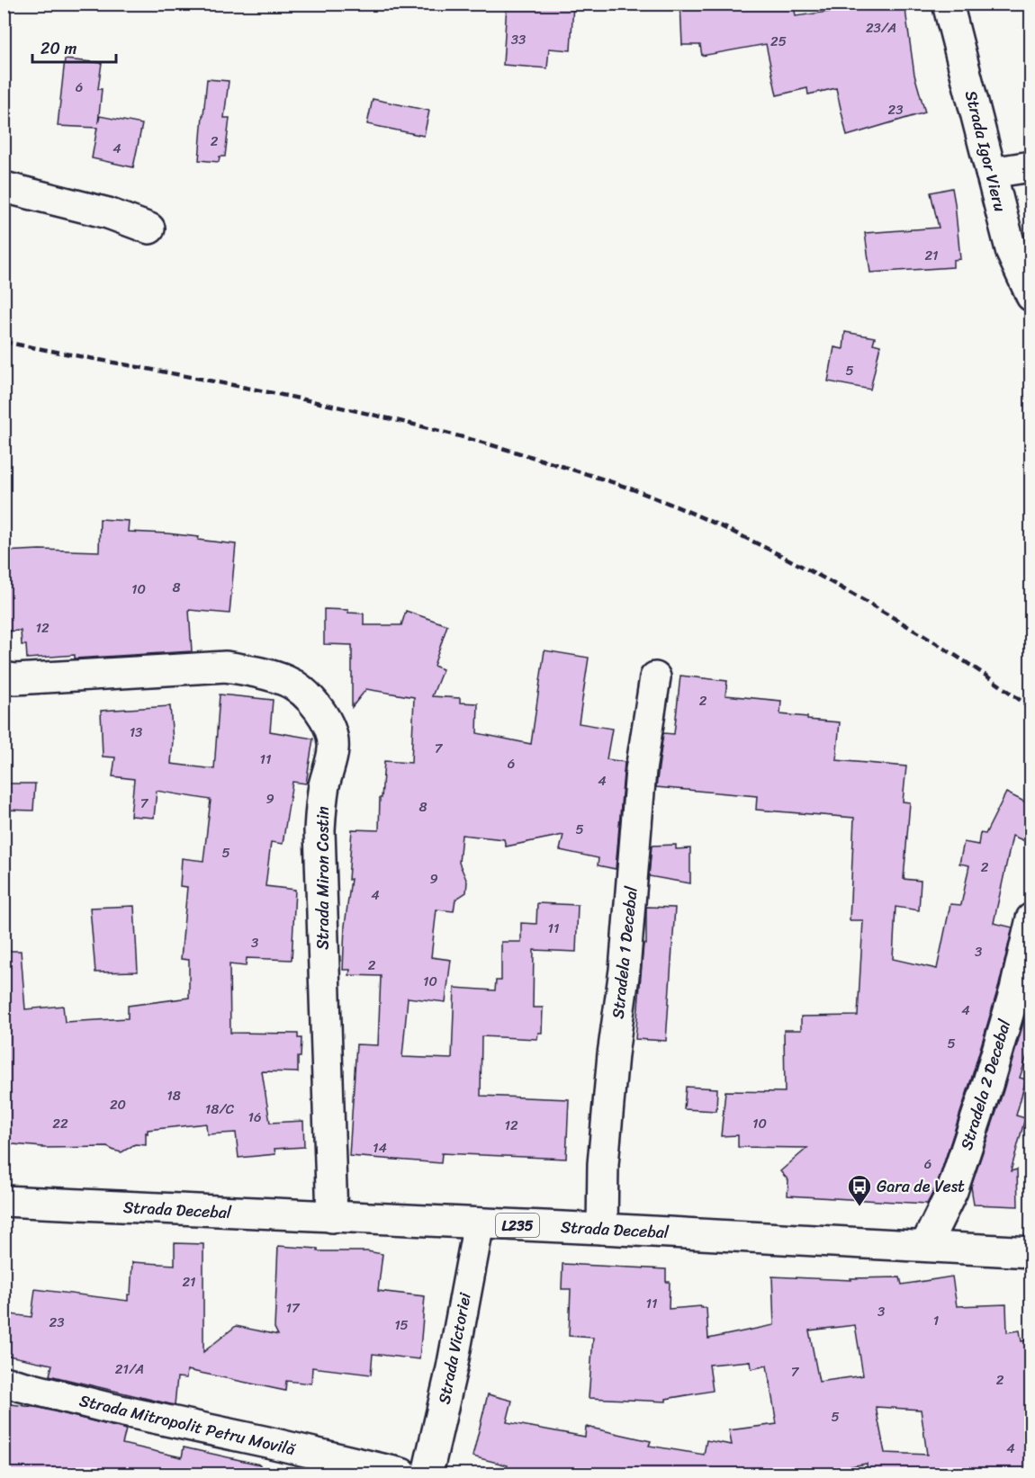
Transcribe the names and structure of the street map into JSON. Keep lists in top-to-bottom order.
{
  "streets": {
    "street": [
      "Strada Igor Vieru",
      "Strada Miron Costin",
      "Stradela 1 Decebal",
      "Stradela 2 Decebal",
      "Strada Decebal",
      "L235",
      "Strada Victoriei",
      "Strada Mitropolit Petru Movilă"
    ]
  },
  "crossings": [
    ["Strada Miron Costin", "Strada Decebal"],
    ["Stradela 1 Decebal", "Strada Decebal"],
    ["Stradela 2 Decebal", "Strada Decebal"],
    ["Strada Decebal", "Strada Victoriei"]
  ],
  "places": {
    "bus stop": ["Gara de Vest"]
  },
  "house_numbers": [
    "23/A",
    "33",
    "25",
    "6",
    "23",
    "2",
    "4",
    "21",
    "5",
    "8",
    "10",
    "12",
    "2",
    "13",
    "7",
    "11",
    "6",
    "4",
    "9",
    "7",
    "8",
    "5",
    "5",
    "2",
    "9",
    "4",
    "11",
    "3",
    "3",
    "2",
    "10",
    "4",
    "5",
    "18",
    "20",
    "18/C",
    "16",
    "22",
    "10",
    "12",
    "14",
    "6",
    "21",
    "11",
    "17",
    "3",
    "1",
    "23",
    "15",
    "21/A",
    "7",
    "2",
    "5",
    "4"
  ],
  "scale_bar": "20 m"
}
